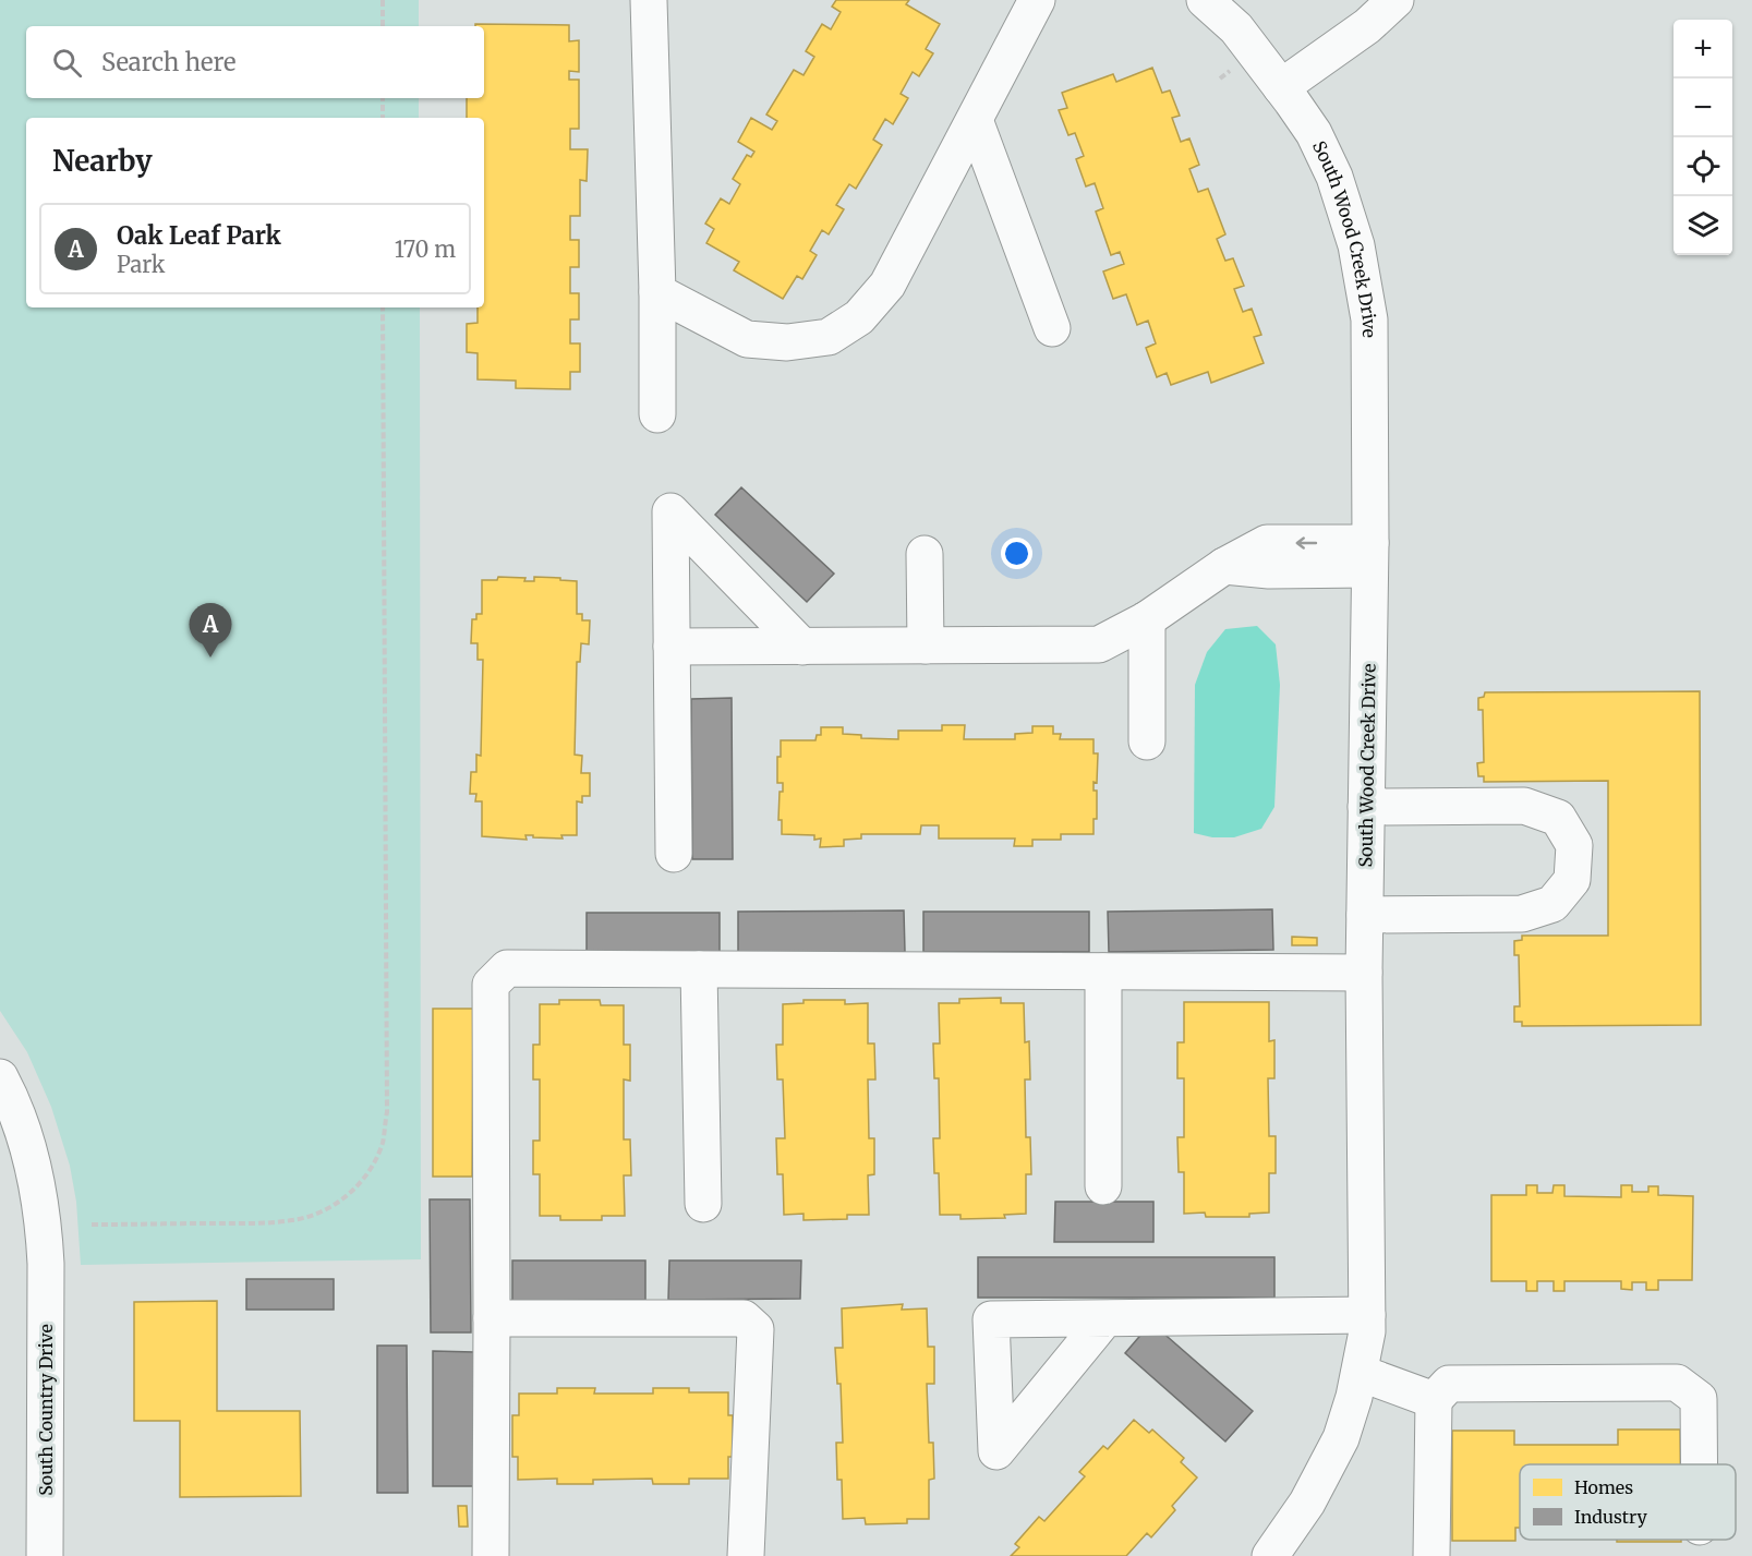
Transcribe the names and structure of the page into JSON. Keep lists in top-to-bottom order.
{
  "streets": {
    "street": ["South Wood Creek Drive", "South Country Drive"]
  },
  "legend": ["Homes", "Industry"],
  "page": {
    "map_buttons": ["+", "−"],
    "search": "Search here",
    "heading": "Nearby",
    "list": [
      {
        "mark": "A",
        "name": "Oak Leaf Park",
        "note": "Park",
        "value": "170 m"
      }
    ],
    "pins": "A"
  }
}
